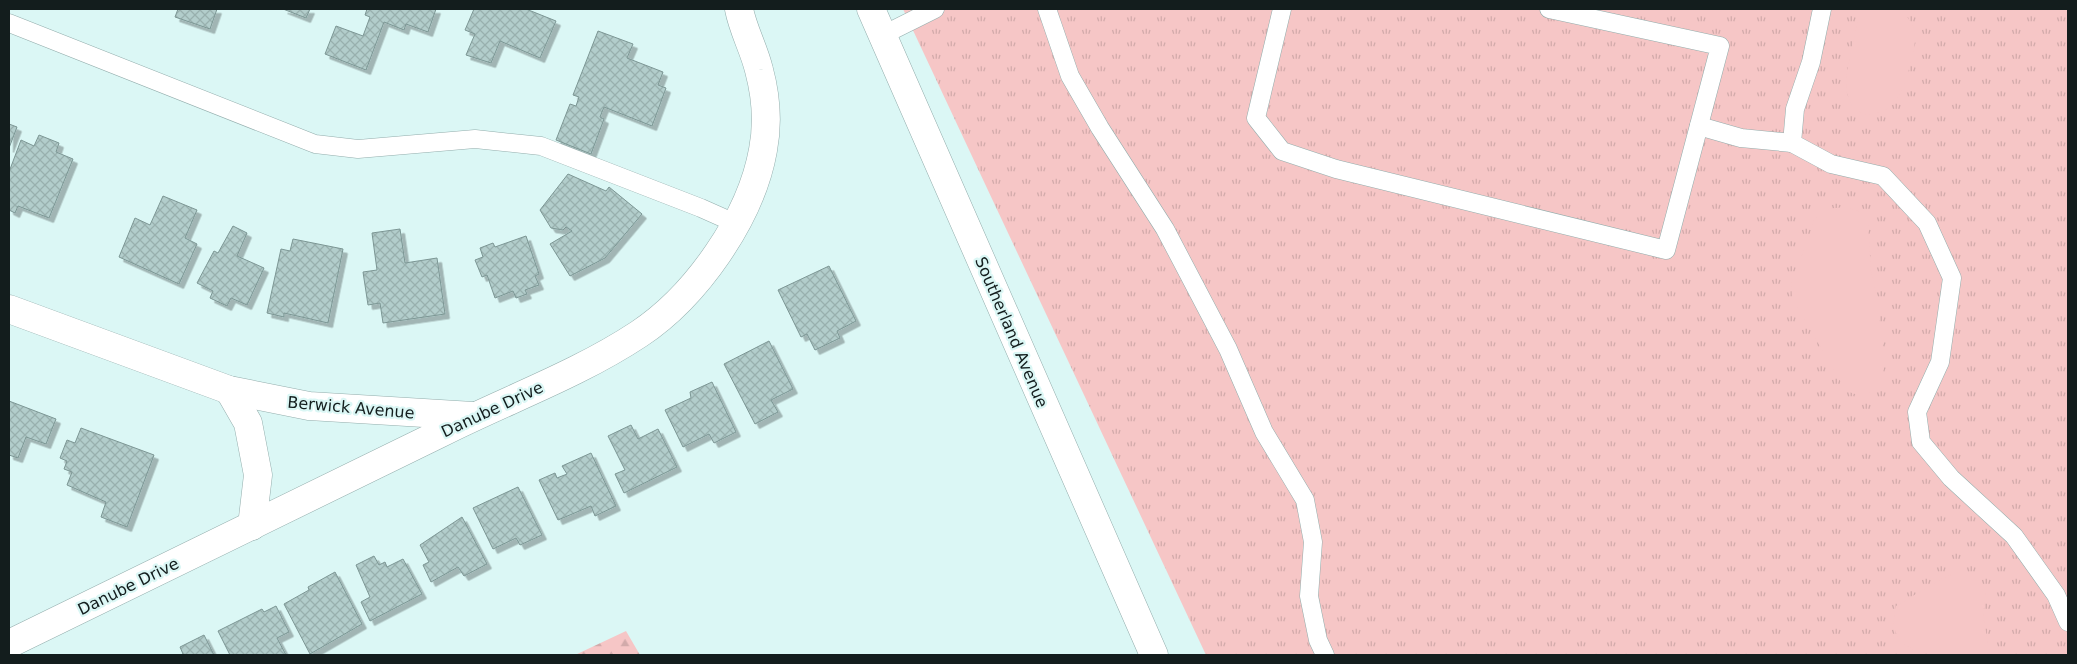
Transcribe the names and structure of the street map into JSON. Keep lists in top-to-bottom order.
{
  "streets": {
    "street": ["Southerland Avenue", "Berwick Avenue", "Danube Drive"]
  },
  "crossings": [
    ["Berwick Avenue", "Danube Drive"]
  ]
}
